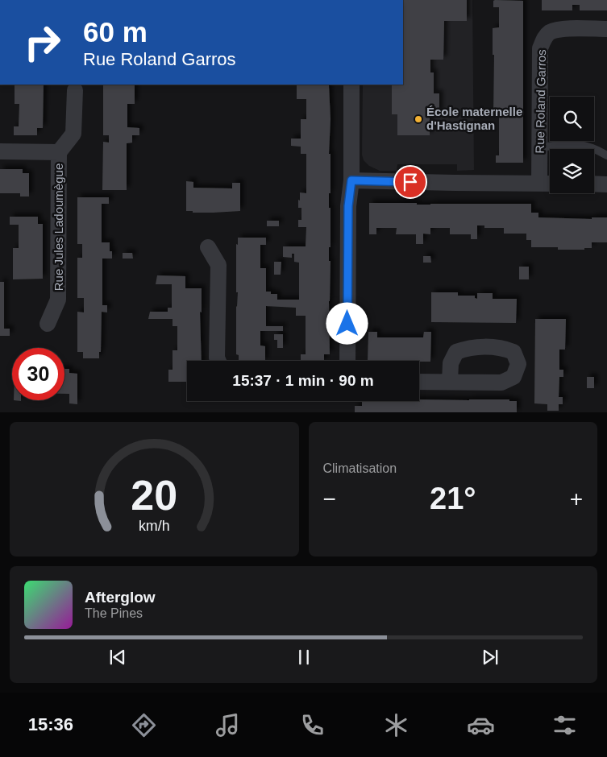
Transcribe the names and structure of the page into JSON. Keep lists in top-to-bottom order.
{
  "streets": {
    "street": ["Rue Roland Garros", "Rue Jules Ladoumègue"]
  },
  "places": ["École maternelle d'Hastignan"],
  "page": {
    "turn": ["60 m", "Rue Roland Garros"],
    "limit": "30",
    "trip": "15:37 · 1 min · 90 m",
    "tile": "Climatisation",
    "heat": ["−", "21°", "+"],
    "song": ["Afterglow", "The Pines"],
    "tabs": "15:36",
    "gauge": ["20", "km/h"]
  }
}
